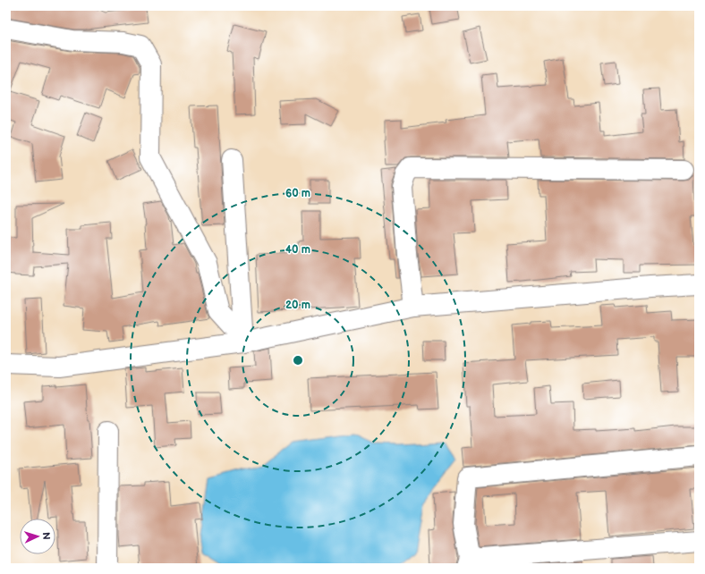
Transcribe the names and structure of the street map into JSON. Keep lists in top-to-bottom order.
{
  "north": "right",
  "rings": ["60 m", "40 m", "20 m"]
}
